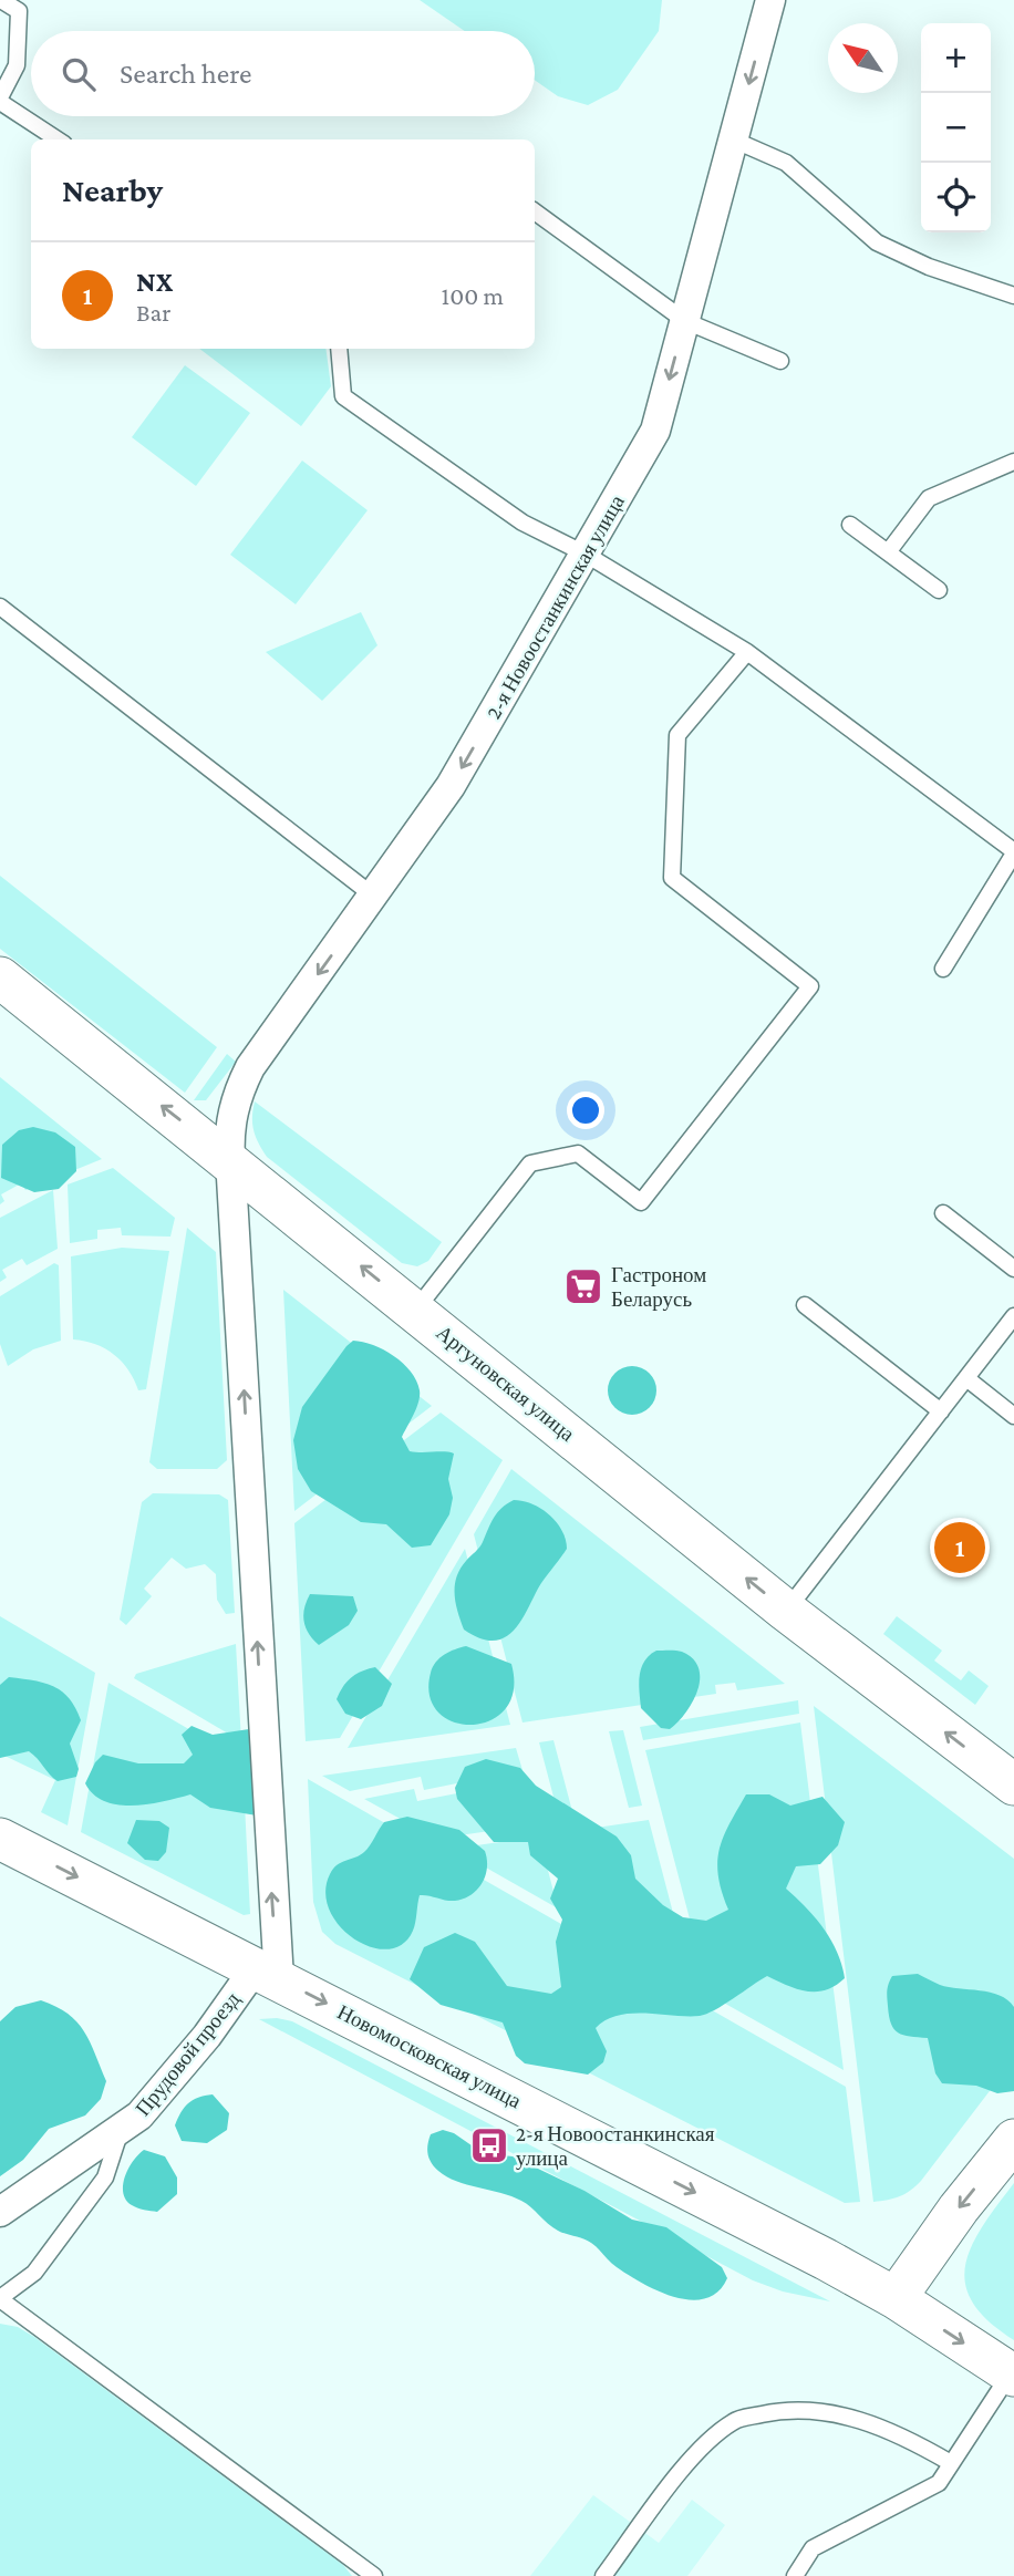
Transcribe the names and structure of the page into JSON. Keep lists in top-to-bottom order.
{
  "streets": {
    "main road": ["Аргуновская улица", "Новомосковская улица"],
    "street": ["2-я Новоостанкинская улица", "Прудовой проезд"]
  },
  "crossings": [
    ["2-я Новоостанкинская улица", "Аргуновская улица"],
    ["2-я Новоостанкинская улица", "Прудовой проезд"],
    ["2-я Новоостанкинская улица", "Новомосковская улица"],
    ["Прудовой проезд", "Новомосковская улица"]
  ],
  "one_way": ["Аргуновская улица", "Новомосковская улица"],
  "places": {
    "supermarket": ["Гастроном Беларусь"],
    "bus stop": ["2-я Новоостанкинская улица"]
  },
  "north": "top left",
  "page": {
    "map_buttons": ["+", "−"],
    "search": "Search here",
    "heading": "Nearby",
    "list": [
      {
        "mark": "1",
        "name": "NX",
        "note": "Bar",
        "value": "100 m"
      }
    ],
    "pins": "1"
  }
}
